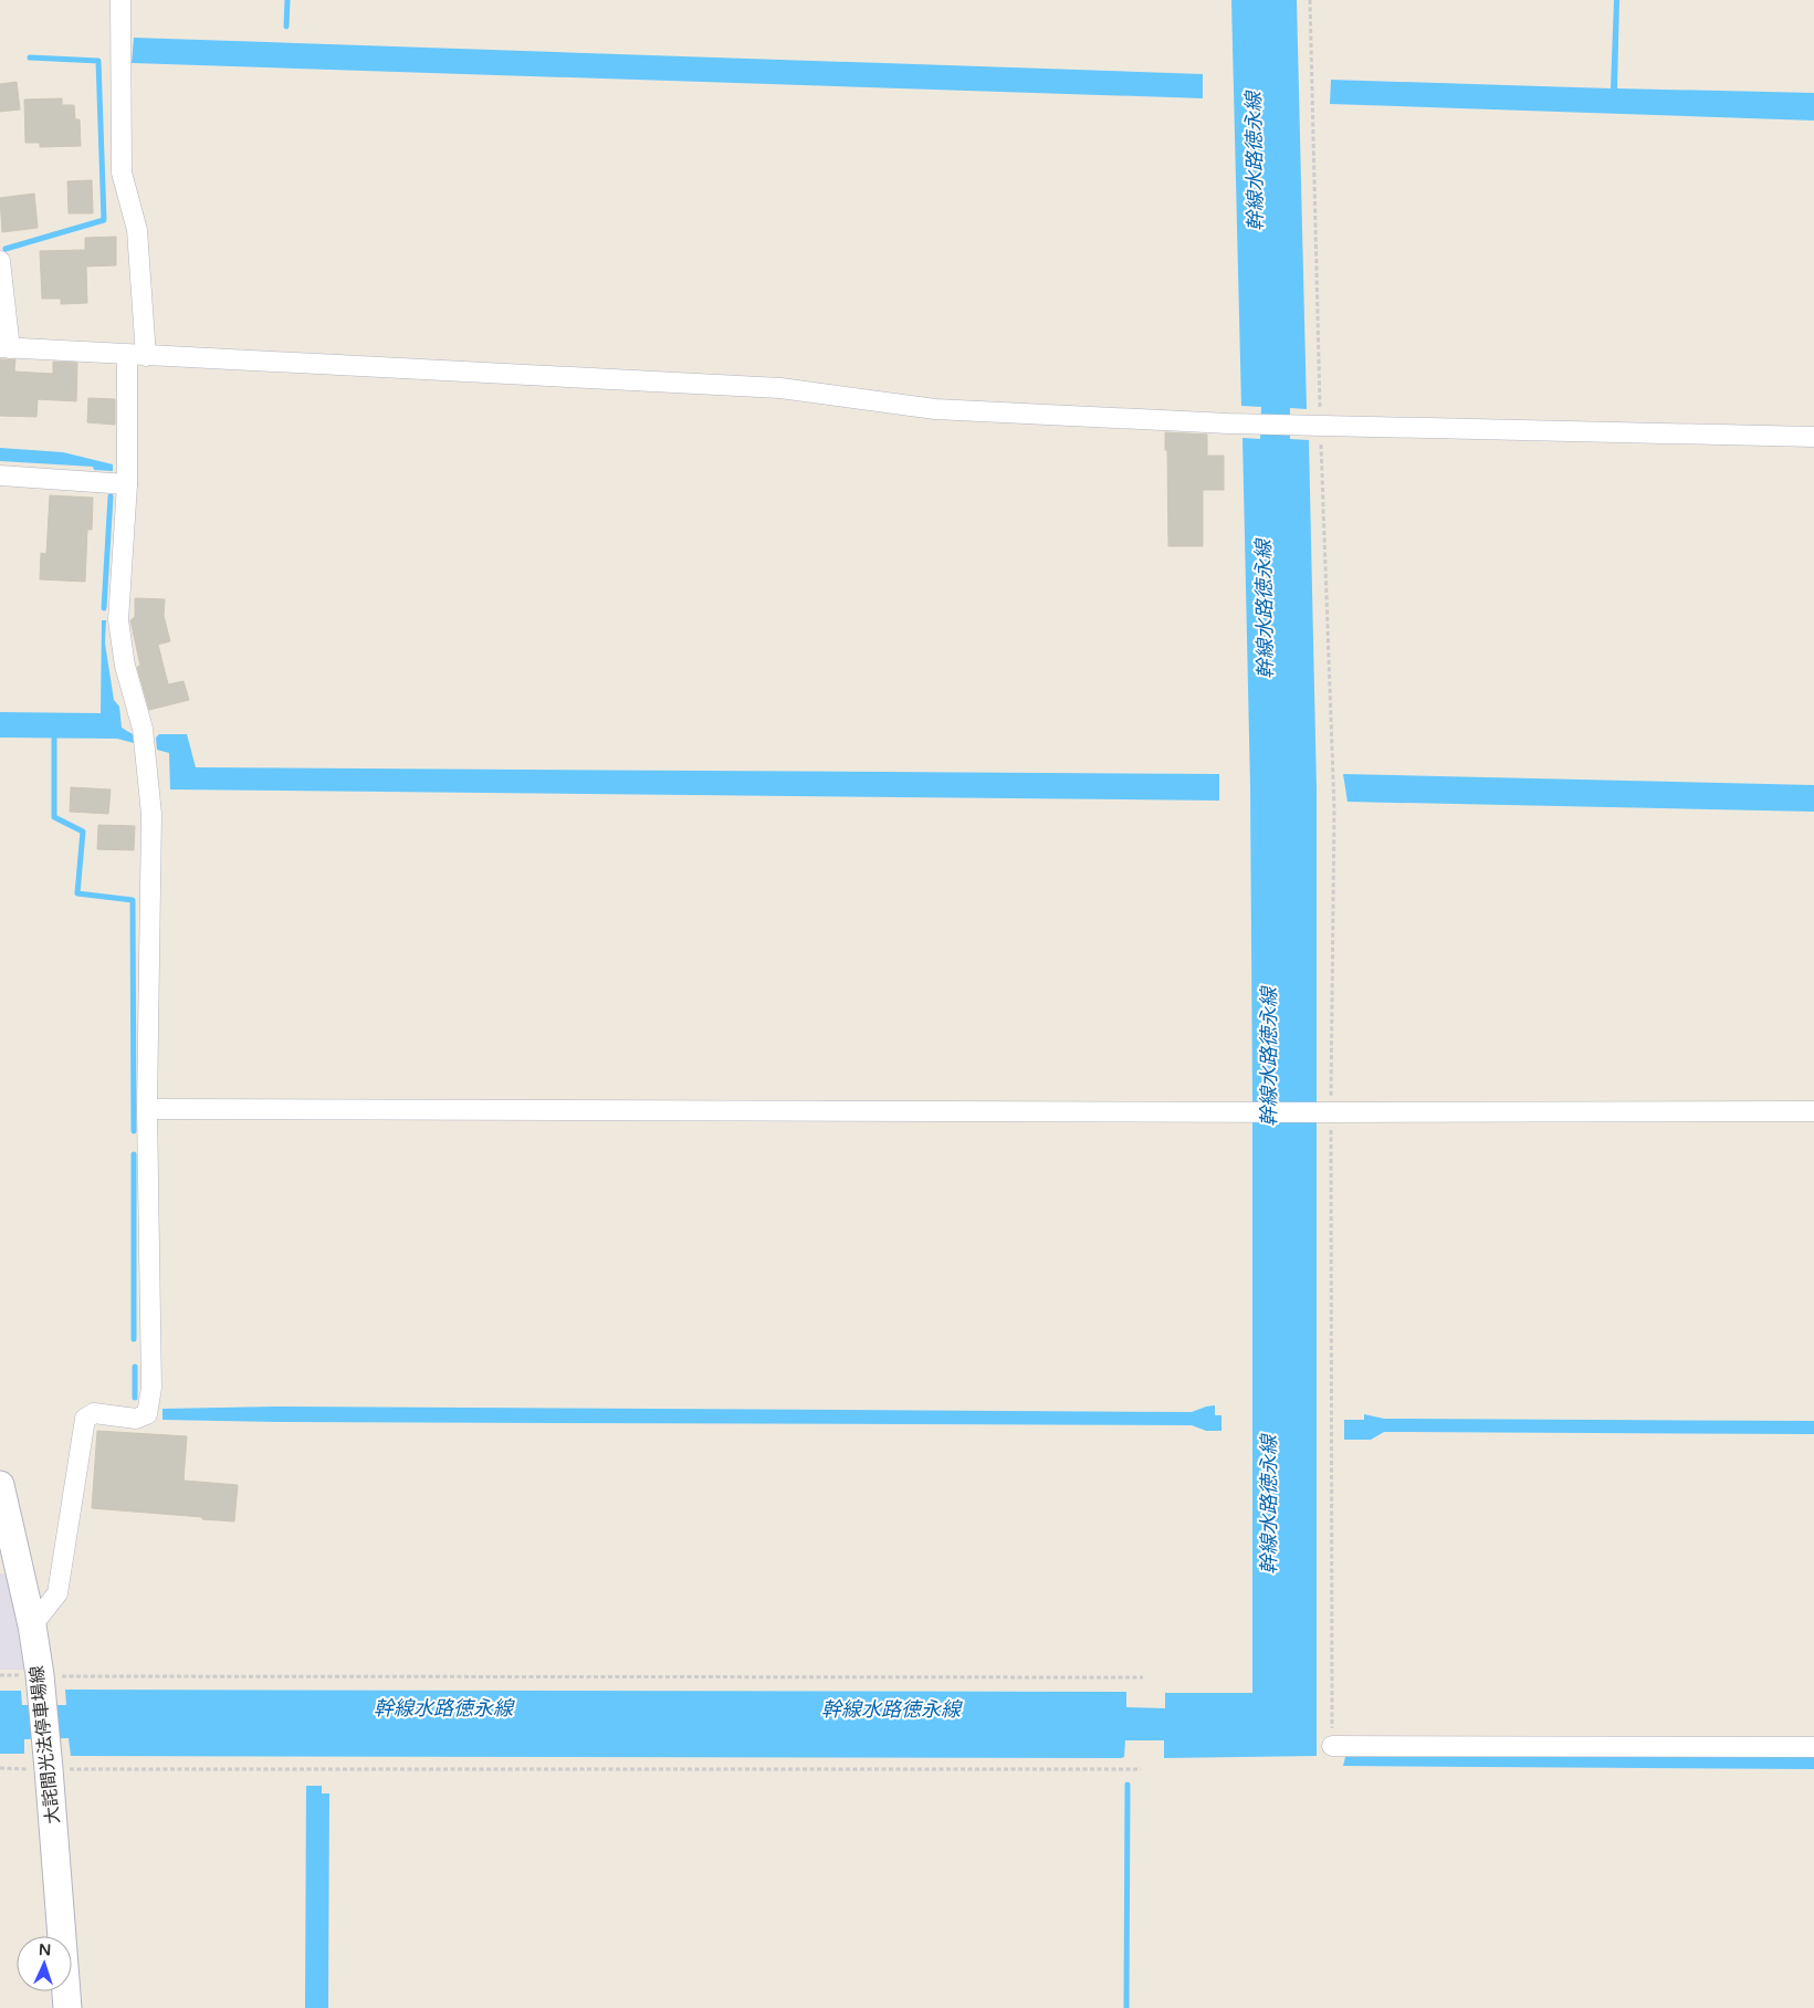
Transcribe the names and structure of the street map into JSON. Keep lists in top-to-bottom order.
{
  "streets": {
    "main road": ["大詫間光法停車場線"]
  },
  "water": ["幹線水路徳永線"],
  "north": "top"
}
